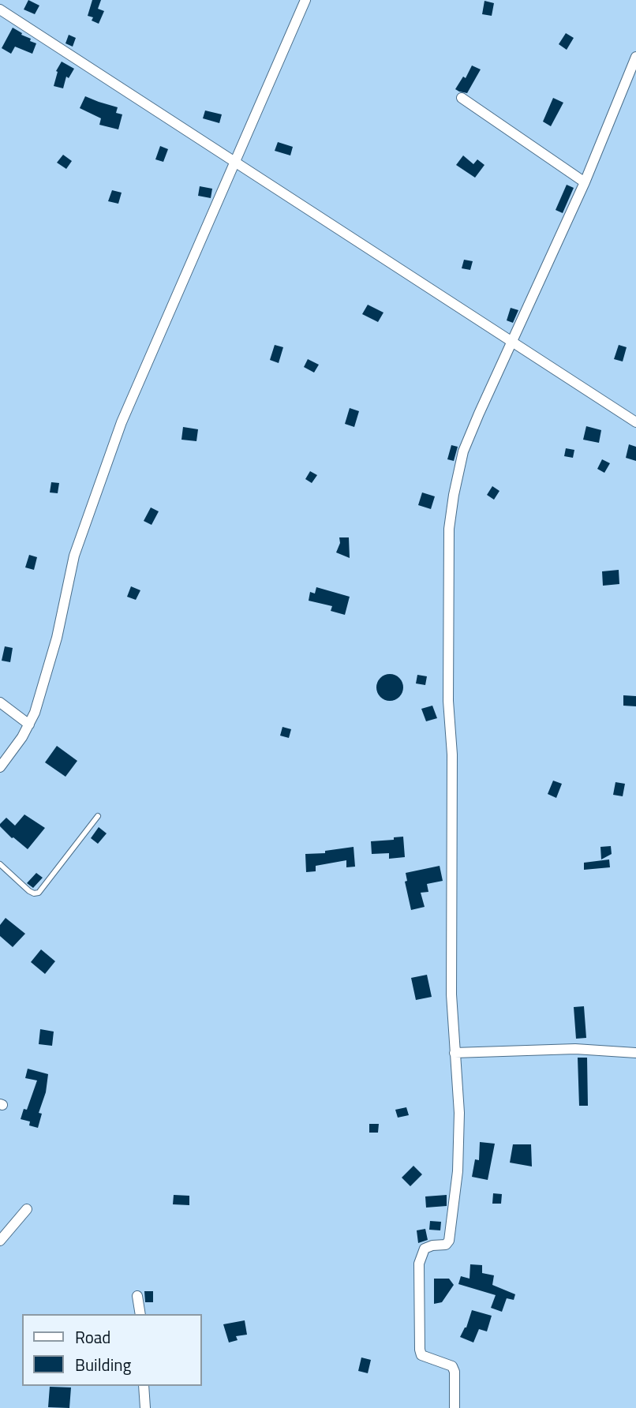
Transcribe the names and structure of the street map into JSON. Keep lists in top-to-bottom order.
{
  "legend": ["Road", "Building"]
}
